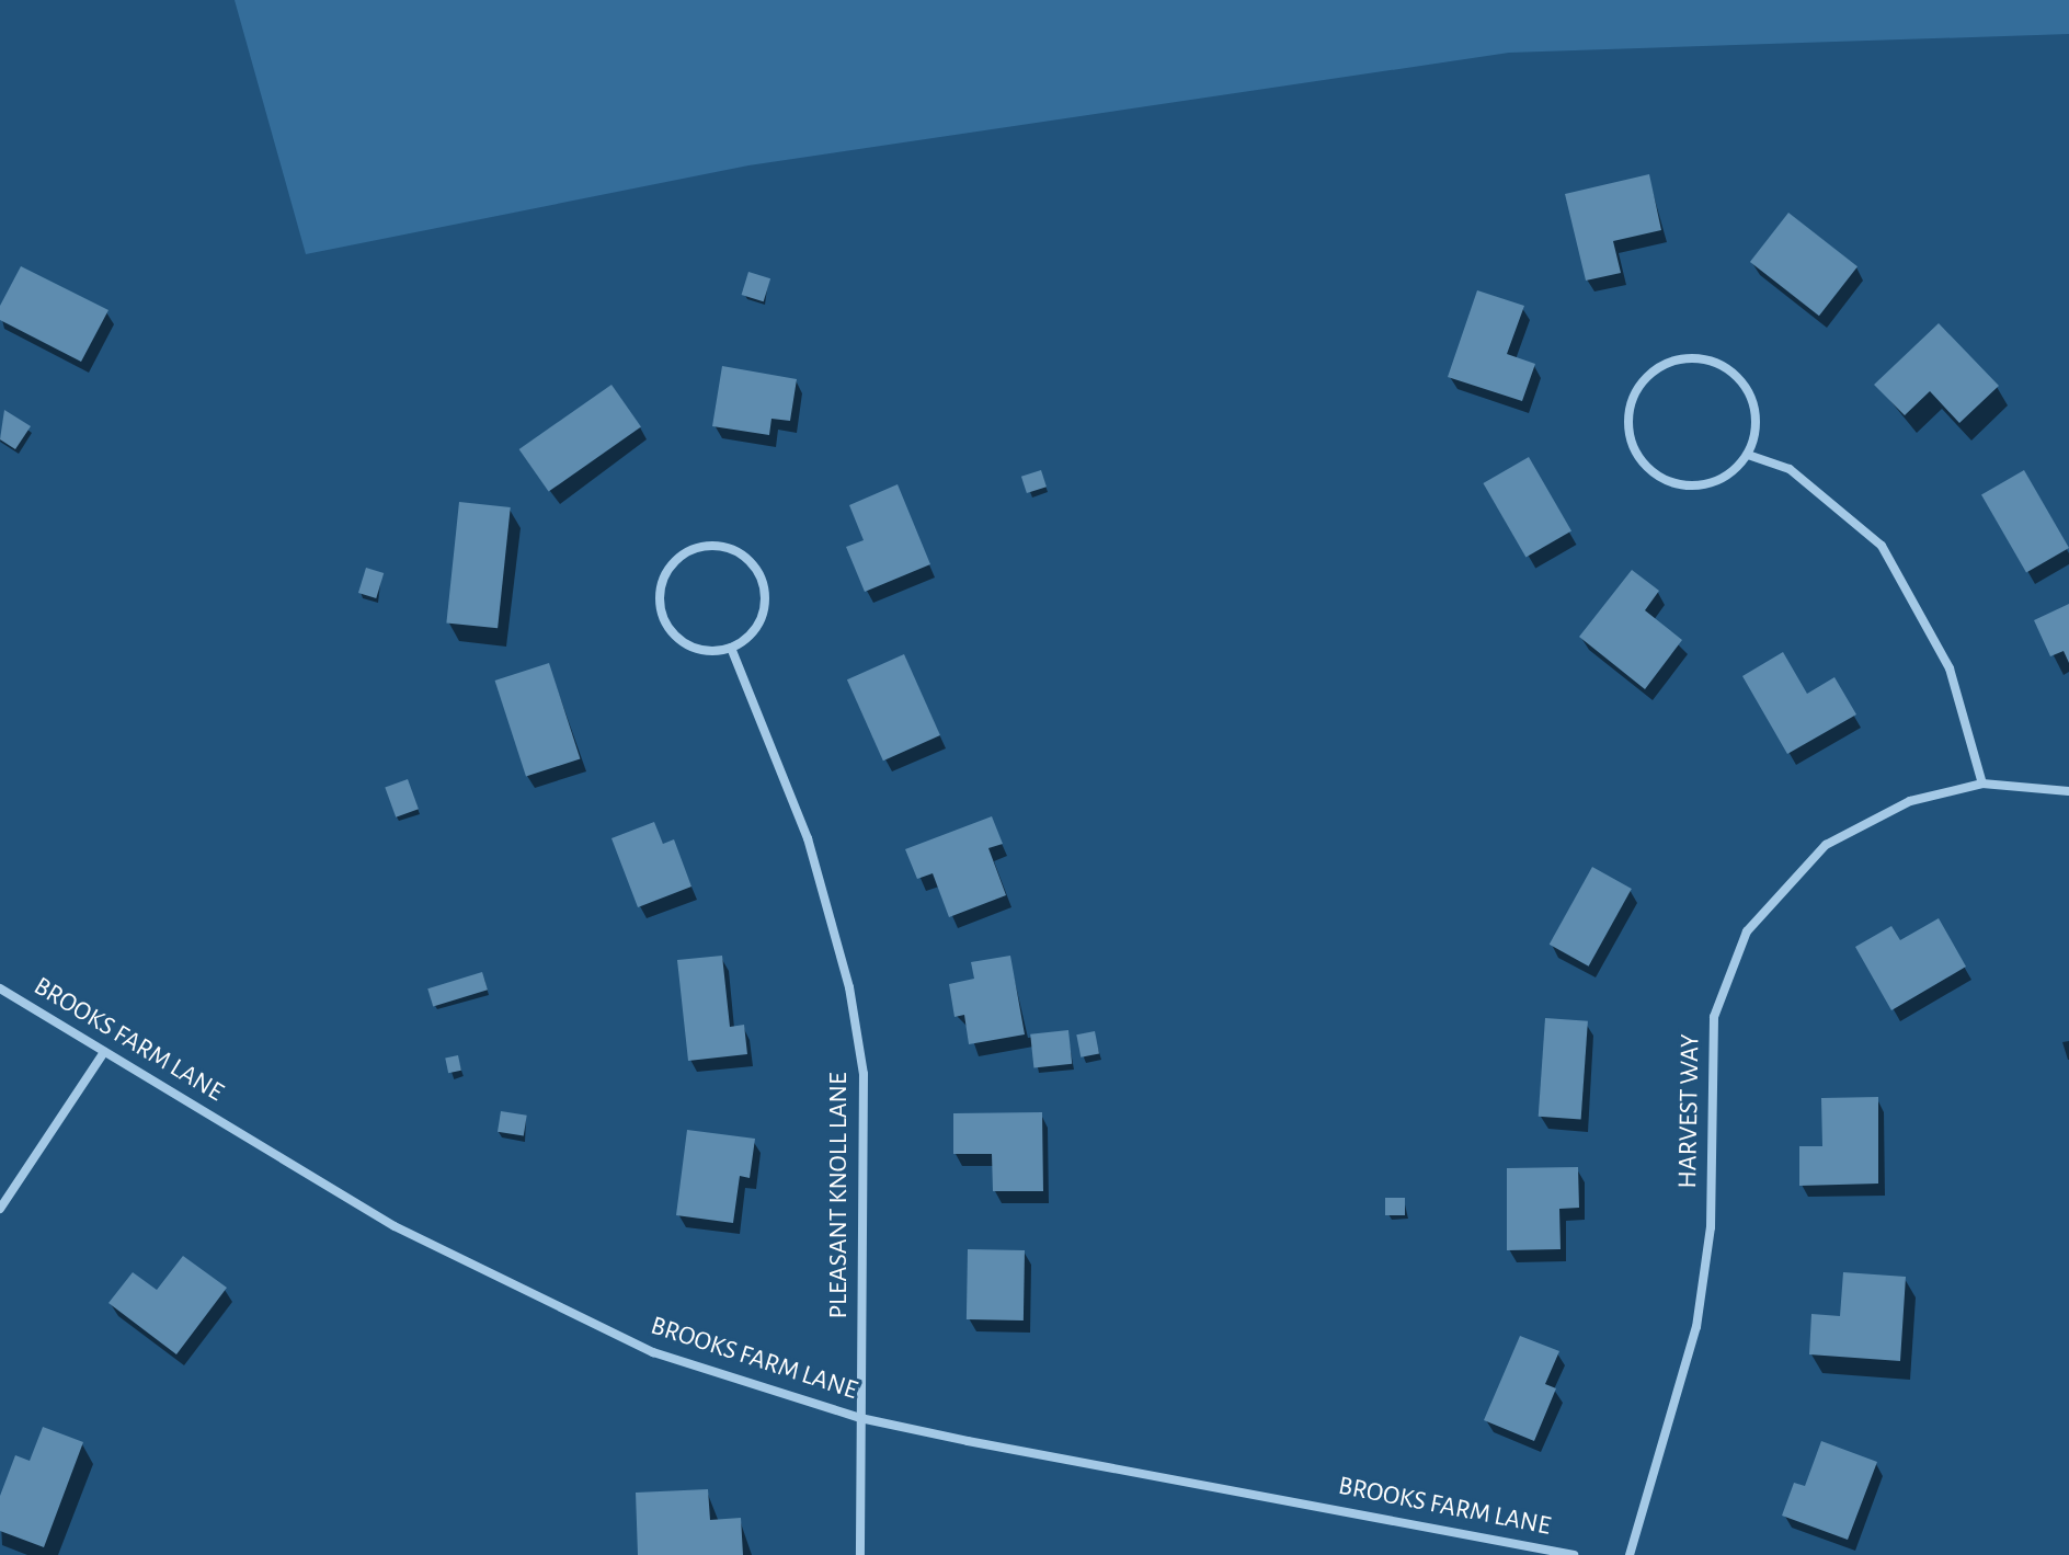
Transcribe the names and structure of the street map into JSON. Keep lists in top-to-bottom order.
{
  "streets": {
    "street": ["BROOKS FARM LANE", "HARVEST WAY", "PLEASANT KNOLL LANE"]
  },
  "crossings": [
    ["BROOKS FARM LANE", "PLEASANT KNOLL LANE"]
  ]
}
